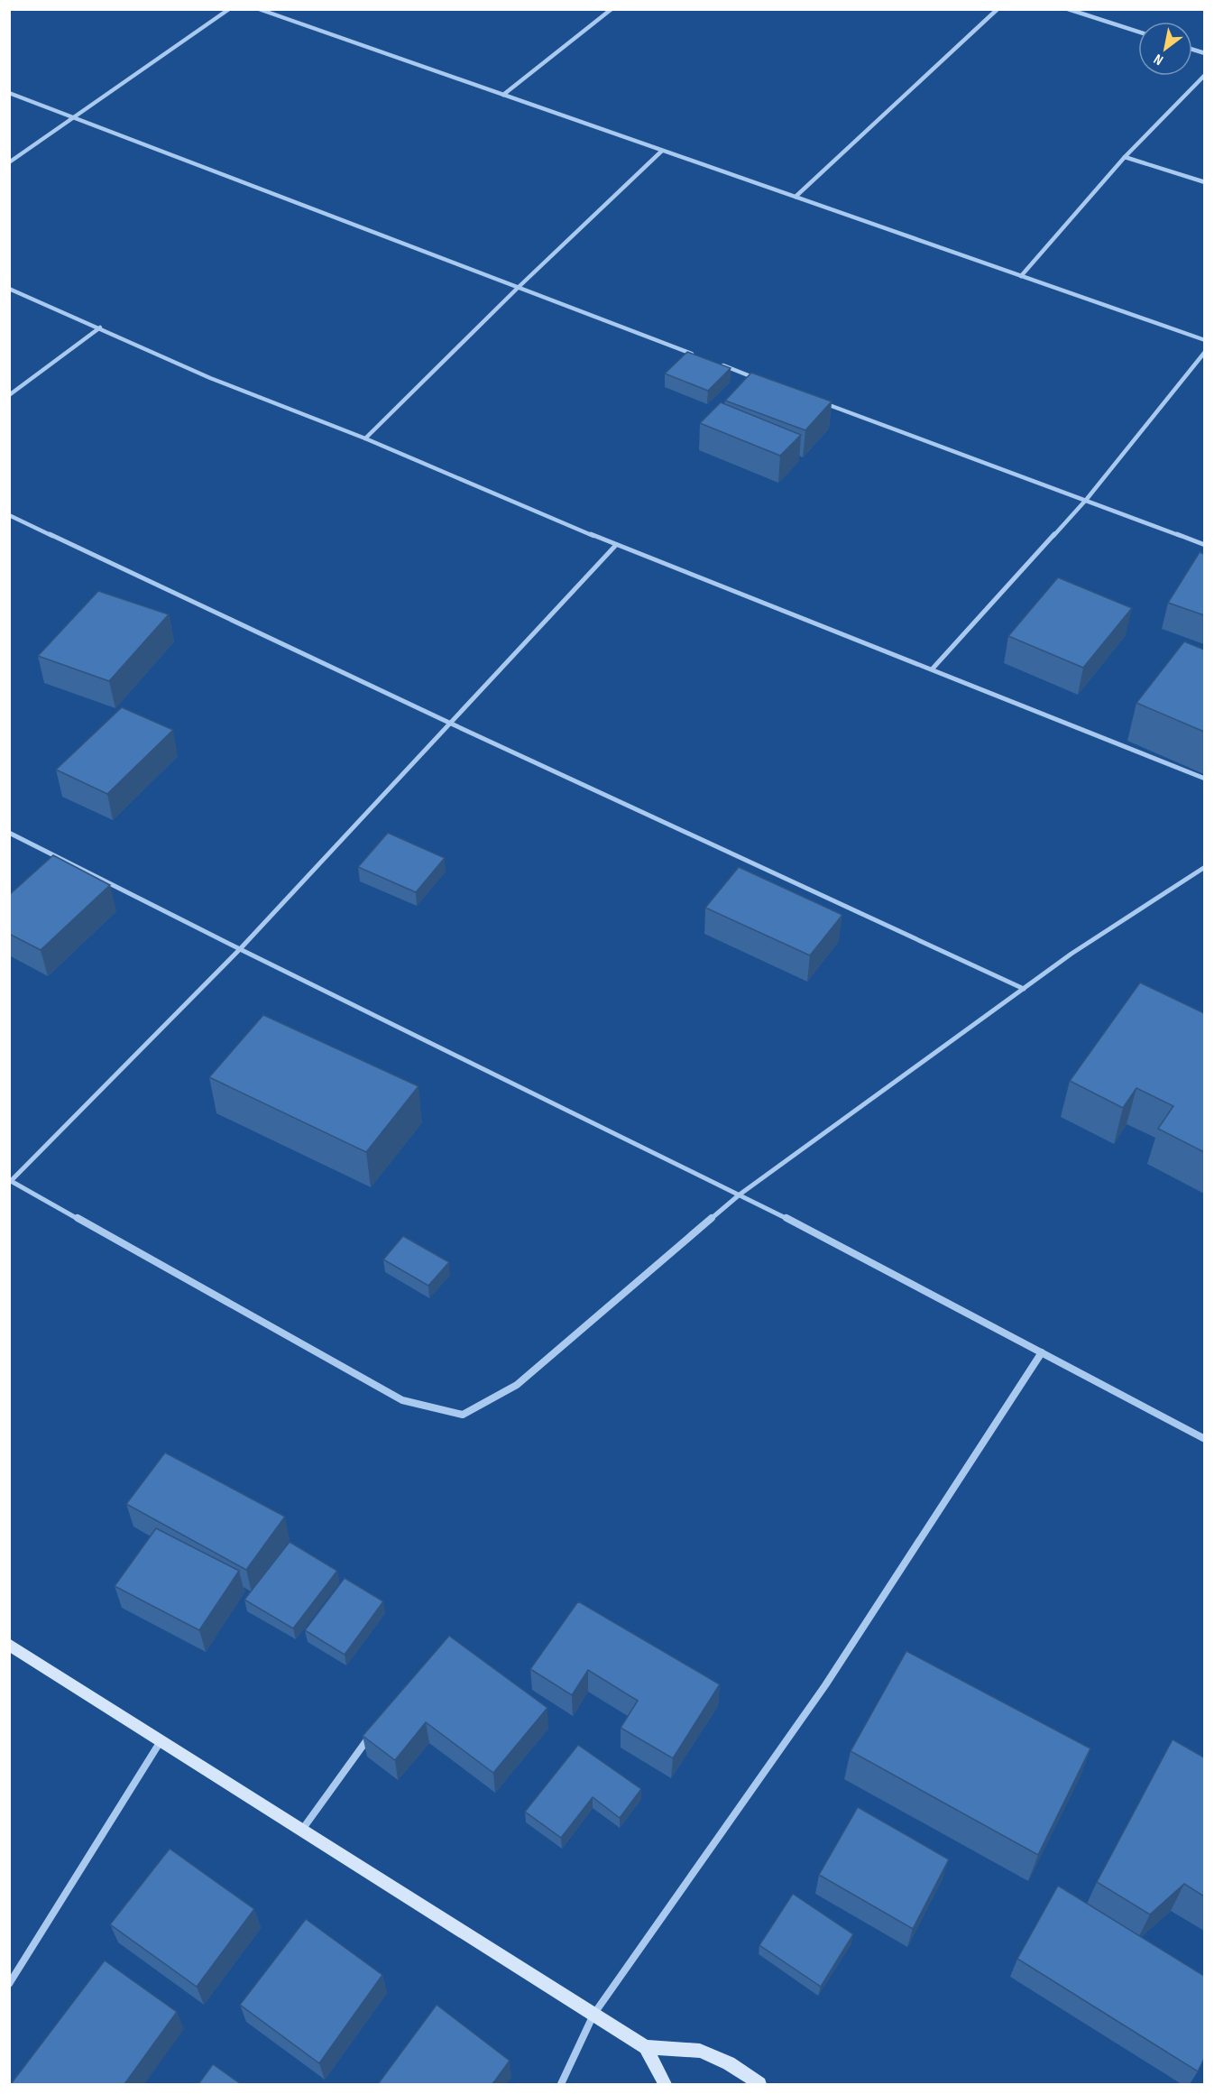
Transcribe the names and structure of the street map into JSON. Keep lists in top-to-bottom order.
{
  "north": "bottom left"
}
